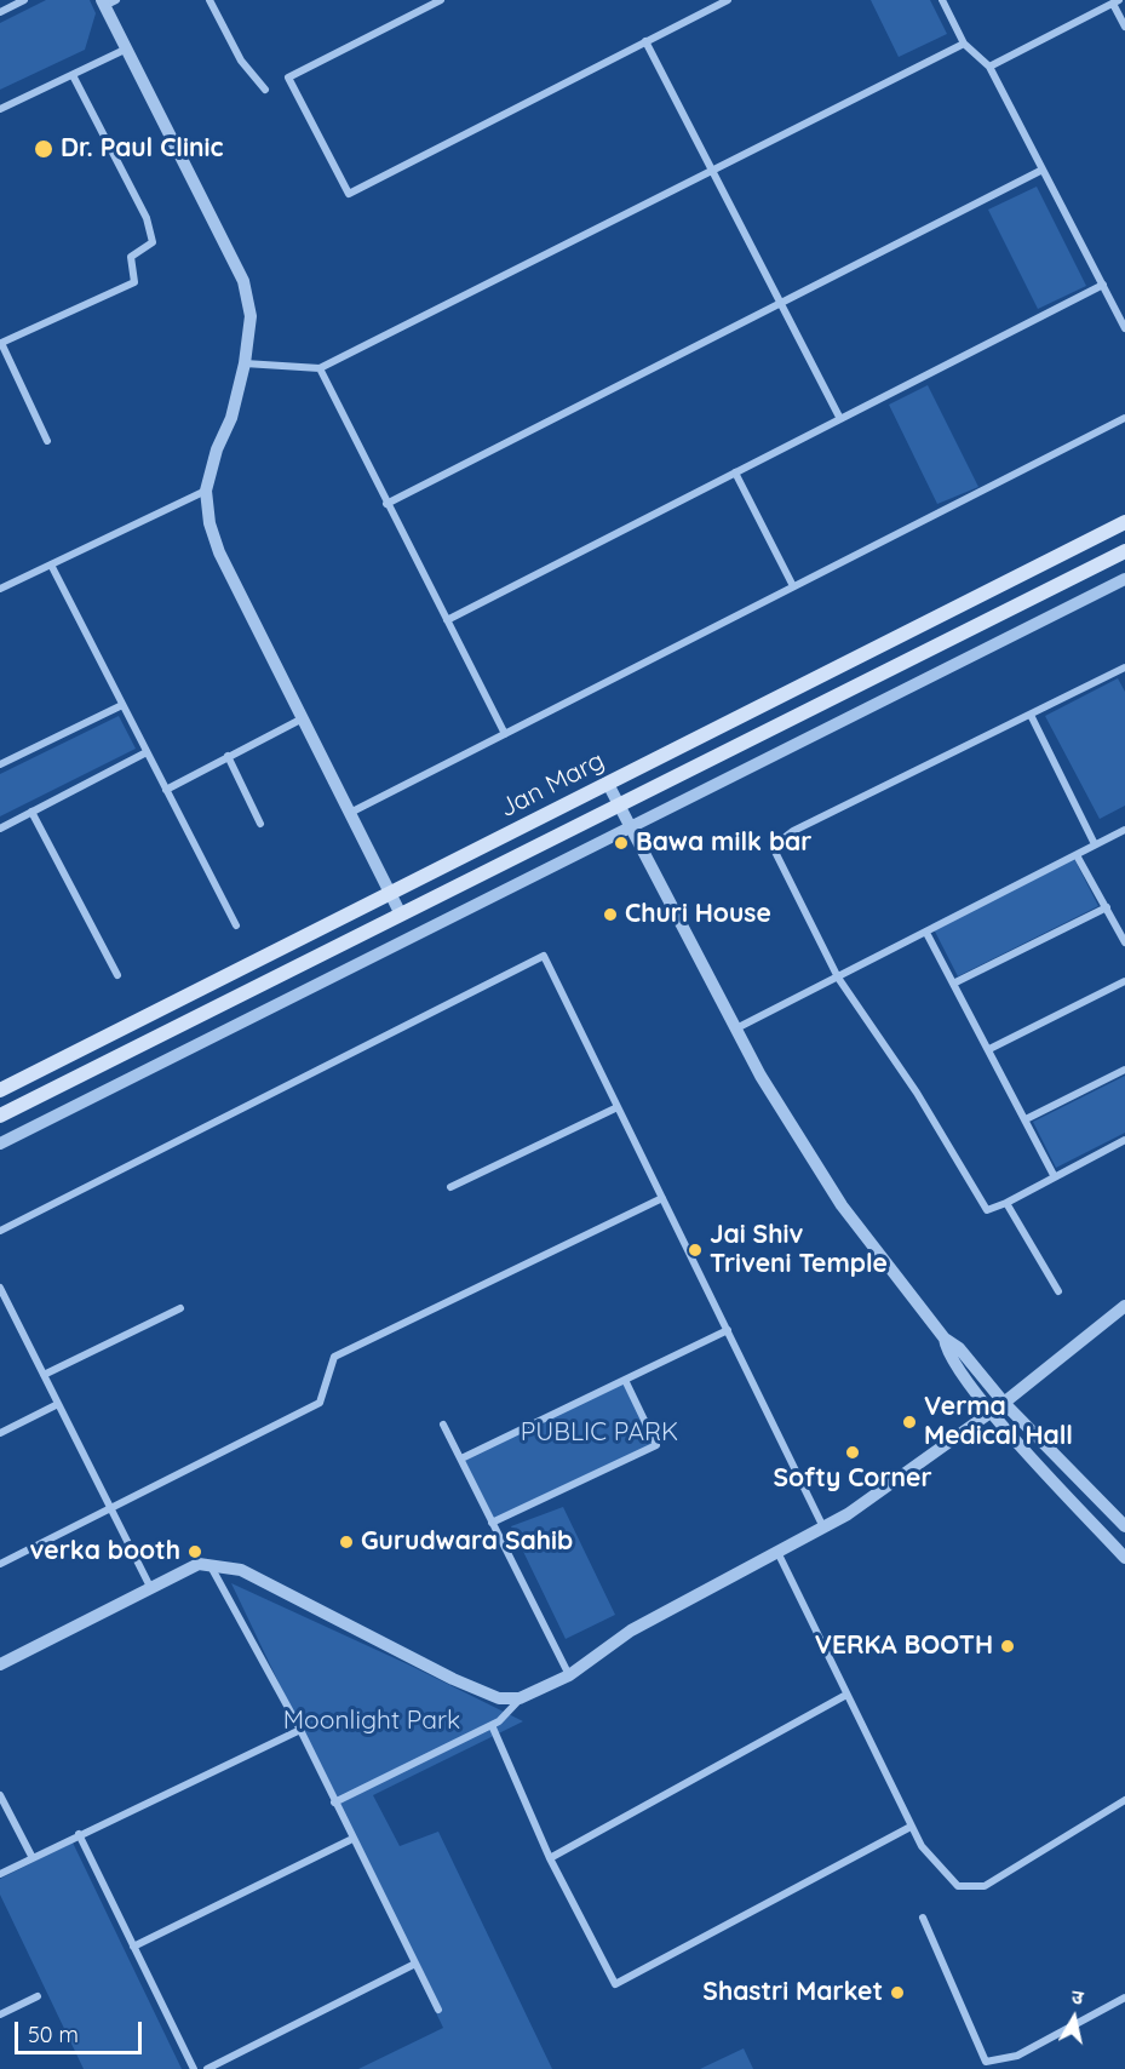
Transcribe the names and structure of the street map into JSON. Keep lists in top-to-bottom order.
{
  "streets": {
    "main road": ["Jan Marg"]
  },
  "parks": ["PUBLIC PARK", "Moonlight Park"],
  "places": [
    "Dr. Paul Clinic",
    "Bawa milk bar",
    "Churi House",
    "Jai Shiv Triveni Temple",
    "Verma Medical Hall",
    "Softy Corner",
    "Gurudwara Sahib",
    "verka booth",
    "VERKA BOOTH",
    "Shastri Market"
  ],
  "scale_bar": "50 m",
  "north": "top"
}
